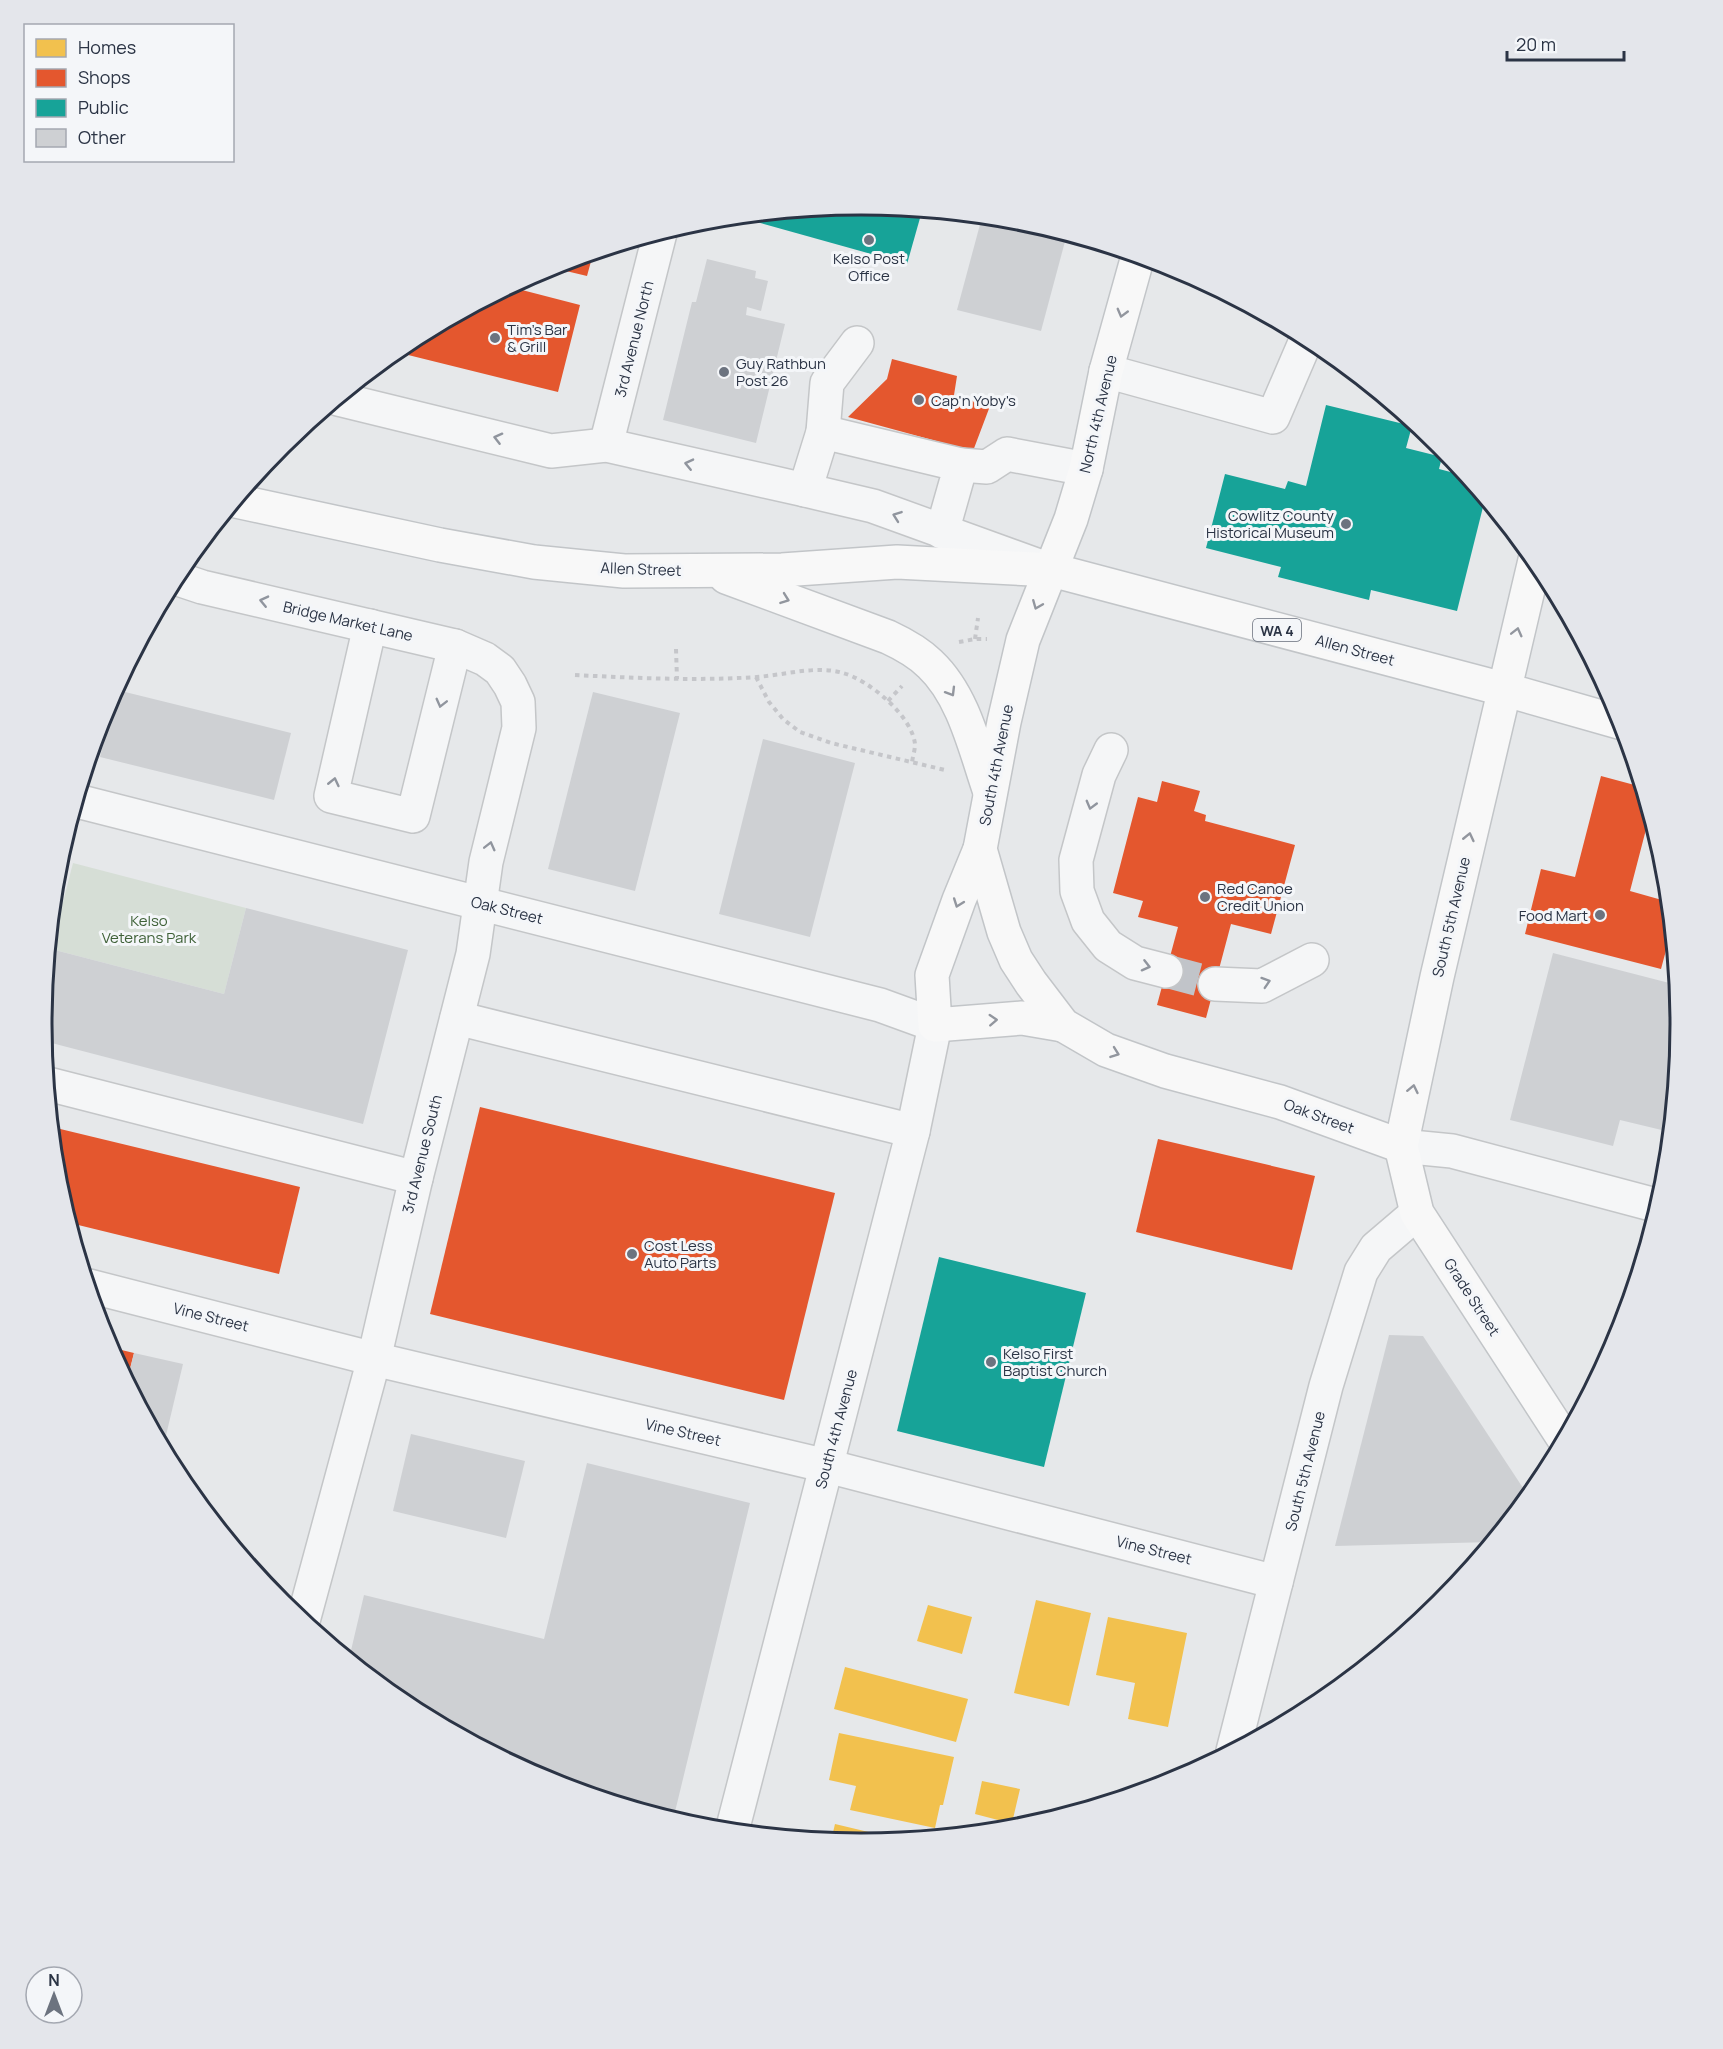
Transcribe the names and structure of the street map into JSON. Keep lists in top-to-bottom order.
{
  "streets": {
    "main road": [
      "North 4th Avenue",
      "Allen Street",
      "WA 4",
      "South 4th Avenue",
      "Oak Street",
      "South 5th Avenue",
      "Grade Street"
    ],
    "street": [
      "3rd Avenue North",
      "Bridge Market Lane",
      "3rd Avenue South",
      "Vine Street"
    ]
  },
  "crossings": [
    ["3rd Avenue North", "Allen Street"],
    ["North 4th Avenue", "Allen Street"],
    ["North 4th Avenue", "South 4th Avenue"],
    ["Allen Street", "South 4th Avenue"],
    ["Allen Street", "South 5th Avenue"],
    ["Bridge Market Lane", "3rd Avenue South"],
    ["South 4th Avenue", "Oak Street"],
    ["South 4th Avenue", "Vine Street"],
    ["Oak Street", "South 5th Avenue"],
    ["Oak Street", "3rd Avenue South"],
    ["Oak Street", "Grade Street"],
    ["South 5th Avenue", "Grade Street"],
    ["South 5th Avenue", "Vine Street"],
    ["3rd Avenue South", "Vine Street"]
  ],
  "one_way": ["North 4th Avenue", "Bridge Market Lane", "South 5th Avenue"],
  "parks": ["Kelso Veterans Park"],
  "places": [
    "Kelso Post Office",
    "Tim's Bar & Grill",
    "Guy Rathbun Post 26",
    "Cap'n Yoby's",
    "Cowlitz County Historical Museum",
    "Red Canoe Credit Union",
    "Food Mart",
    "Cost Less Auto Parts",
    "Kelso First Baptist Church"
  ],
  "legend": [
    "Homes",
    "Shops",
    "Public",
    "Other"
  ],
  "scale_bar": "20 m",
  "north": "top"
}
